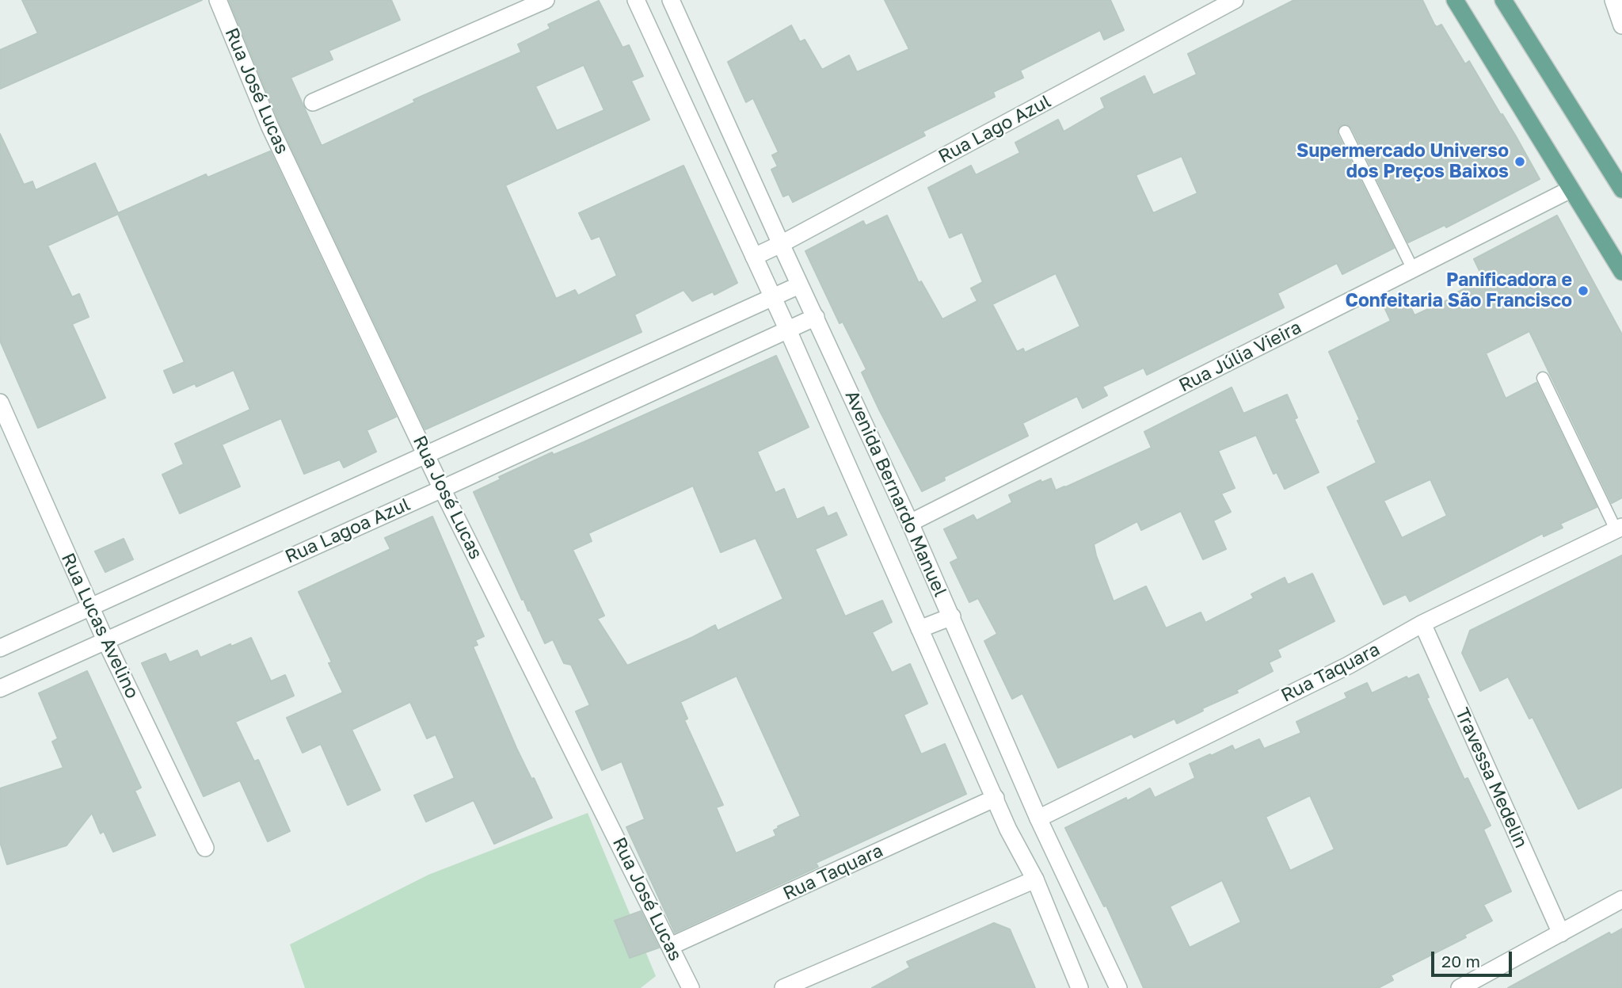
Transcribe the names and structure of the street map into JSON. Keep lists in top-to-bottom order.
{
  "streets": {
    "street": [
      "Rua José Lucas",
      "Rua Lago Azul",
      "Rua Júlia Vieira",
      "Avenida Bernardo Manuel",
      "Rua Lagoa Azul",
      "Rua Lucas Avelino",
      "Rua Taquara",
      "Travessa Medelin"
    ]
  },
  "crossings": [
    ["Rua José Lucas", "Rua Lagoa Azul"],
    ["Rua José Lucas", "Rua Taquara"],
    ["Rua Lago Azul", "Avenida Bernardo Manuel"],
    ["Rua Júlia Vieira", "Avenida Bernardo Manuel"],
    ["Avenida Bernardo Manuel", "Rua Lagoa Azul"],
    ["Avenida Bernardo Manuel", "Rua Taquara"],
    ["Rua Lagoa Azul", "Rua Lucas Avelino"],
    ["Rua Taquara", "Travessa Medelin"]
  ],
  "places": ["Supermercado Universo dos Preços Baixos", "Panificadora e Confeitaria São Francisco"],
  "scale_bar": "20 m"
}
